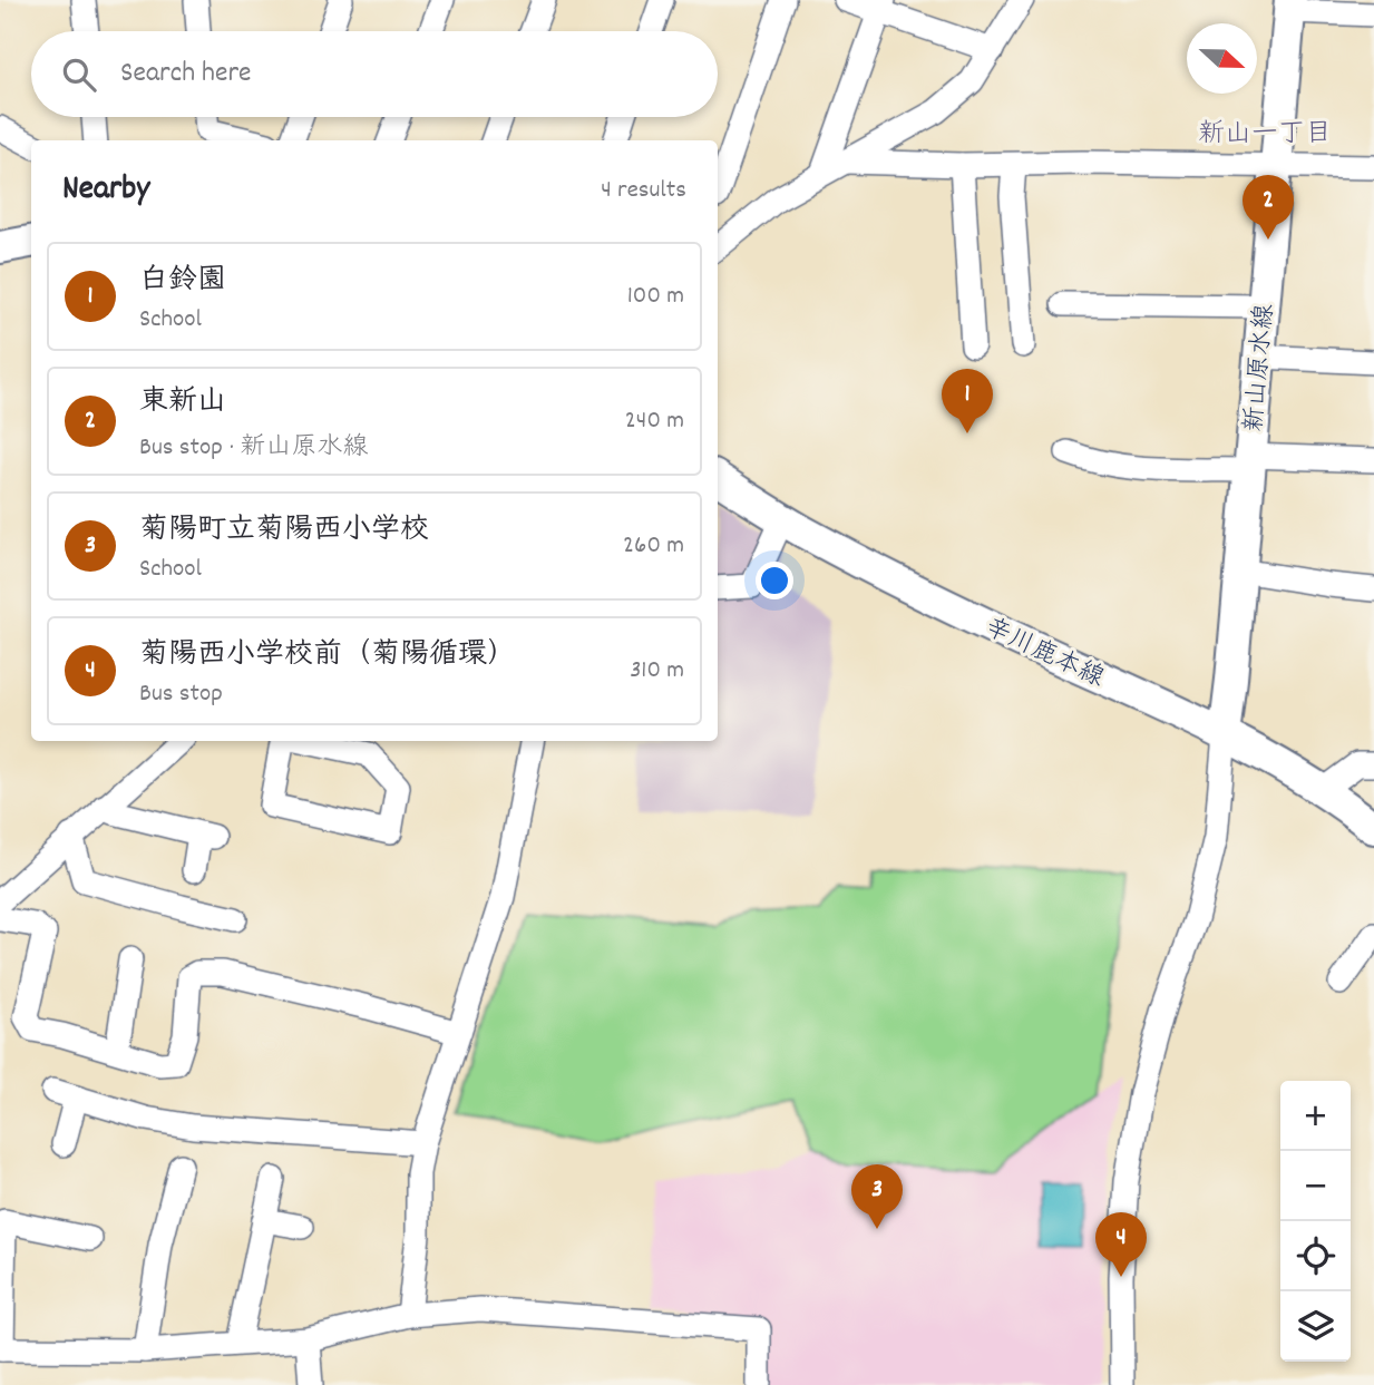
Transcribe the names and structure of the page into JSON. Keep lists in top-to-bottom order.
{
  "streets": {
    "main road": ["新山原水線", "辛川鹿本線"]
  },
  "crossings": [
    ["新山原水線", "辛川鹿本線"]
  ],
  "districts": ["新山一丁目"],
  "north": "right",
  "page": {
    "search": "Search here",
    "heading": ["Nearby", "4 results"],
    "pins": [
      "2",
      "1",
      "3",
      "4"
    ],
    "list": [
      {
        "mark": "1",
        "name": "白鈴園",
        "note": "School",
        "value": "100 m"
      },
      {
        "mark": "2",
        "name": "東新山",
        "note": "Bus stop · 新山原水線",
        "value": "240 m"
      },
      {
        "mark": "3",
        "name": "菊陽町立菊陽西小学校",
        "note": "School",
        "value": "260 m"
      },
      {
        "mark": "4",
        "name": "菊陽西小学校前（菊陽循環）",
        "note": "Bus stop",
        "value": "310 m"
      }
    ],
    "map_buttons": ["+", "−"]
  }
}
